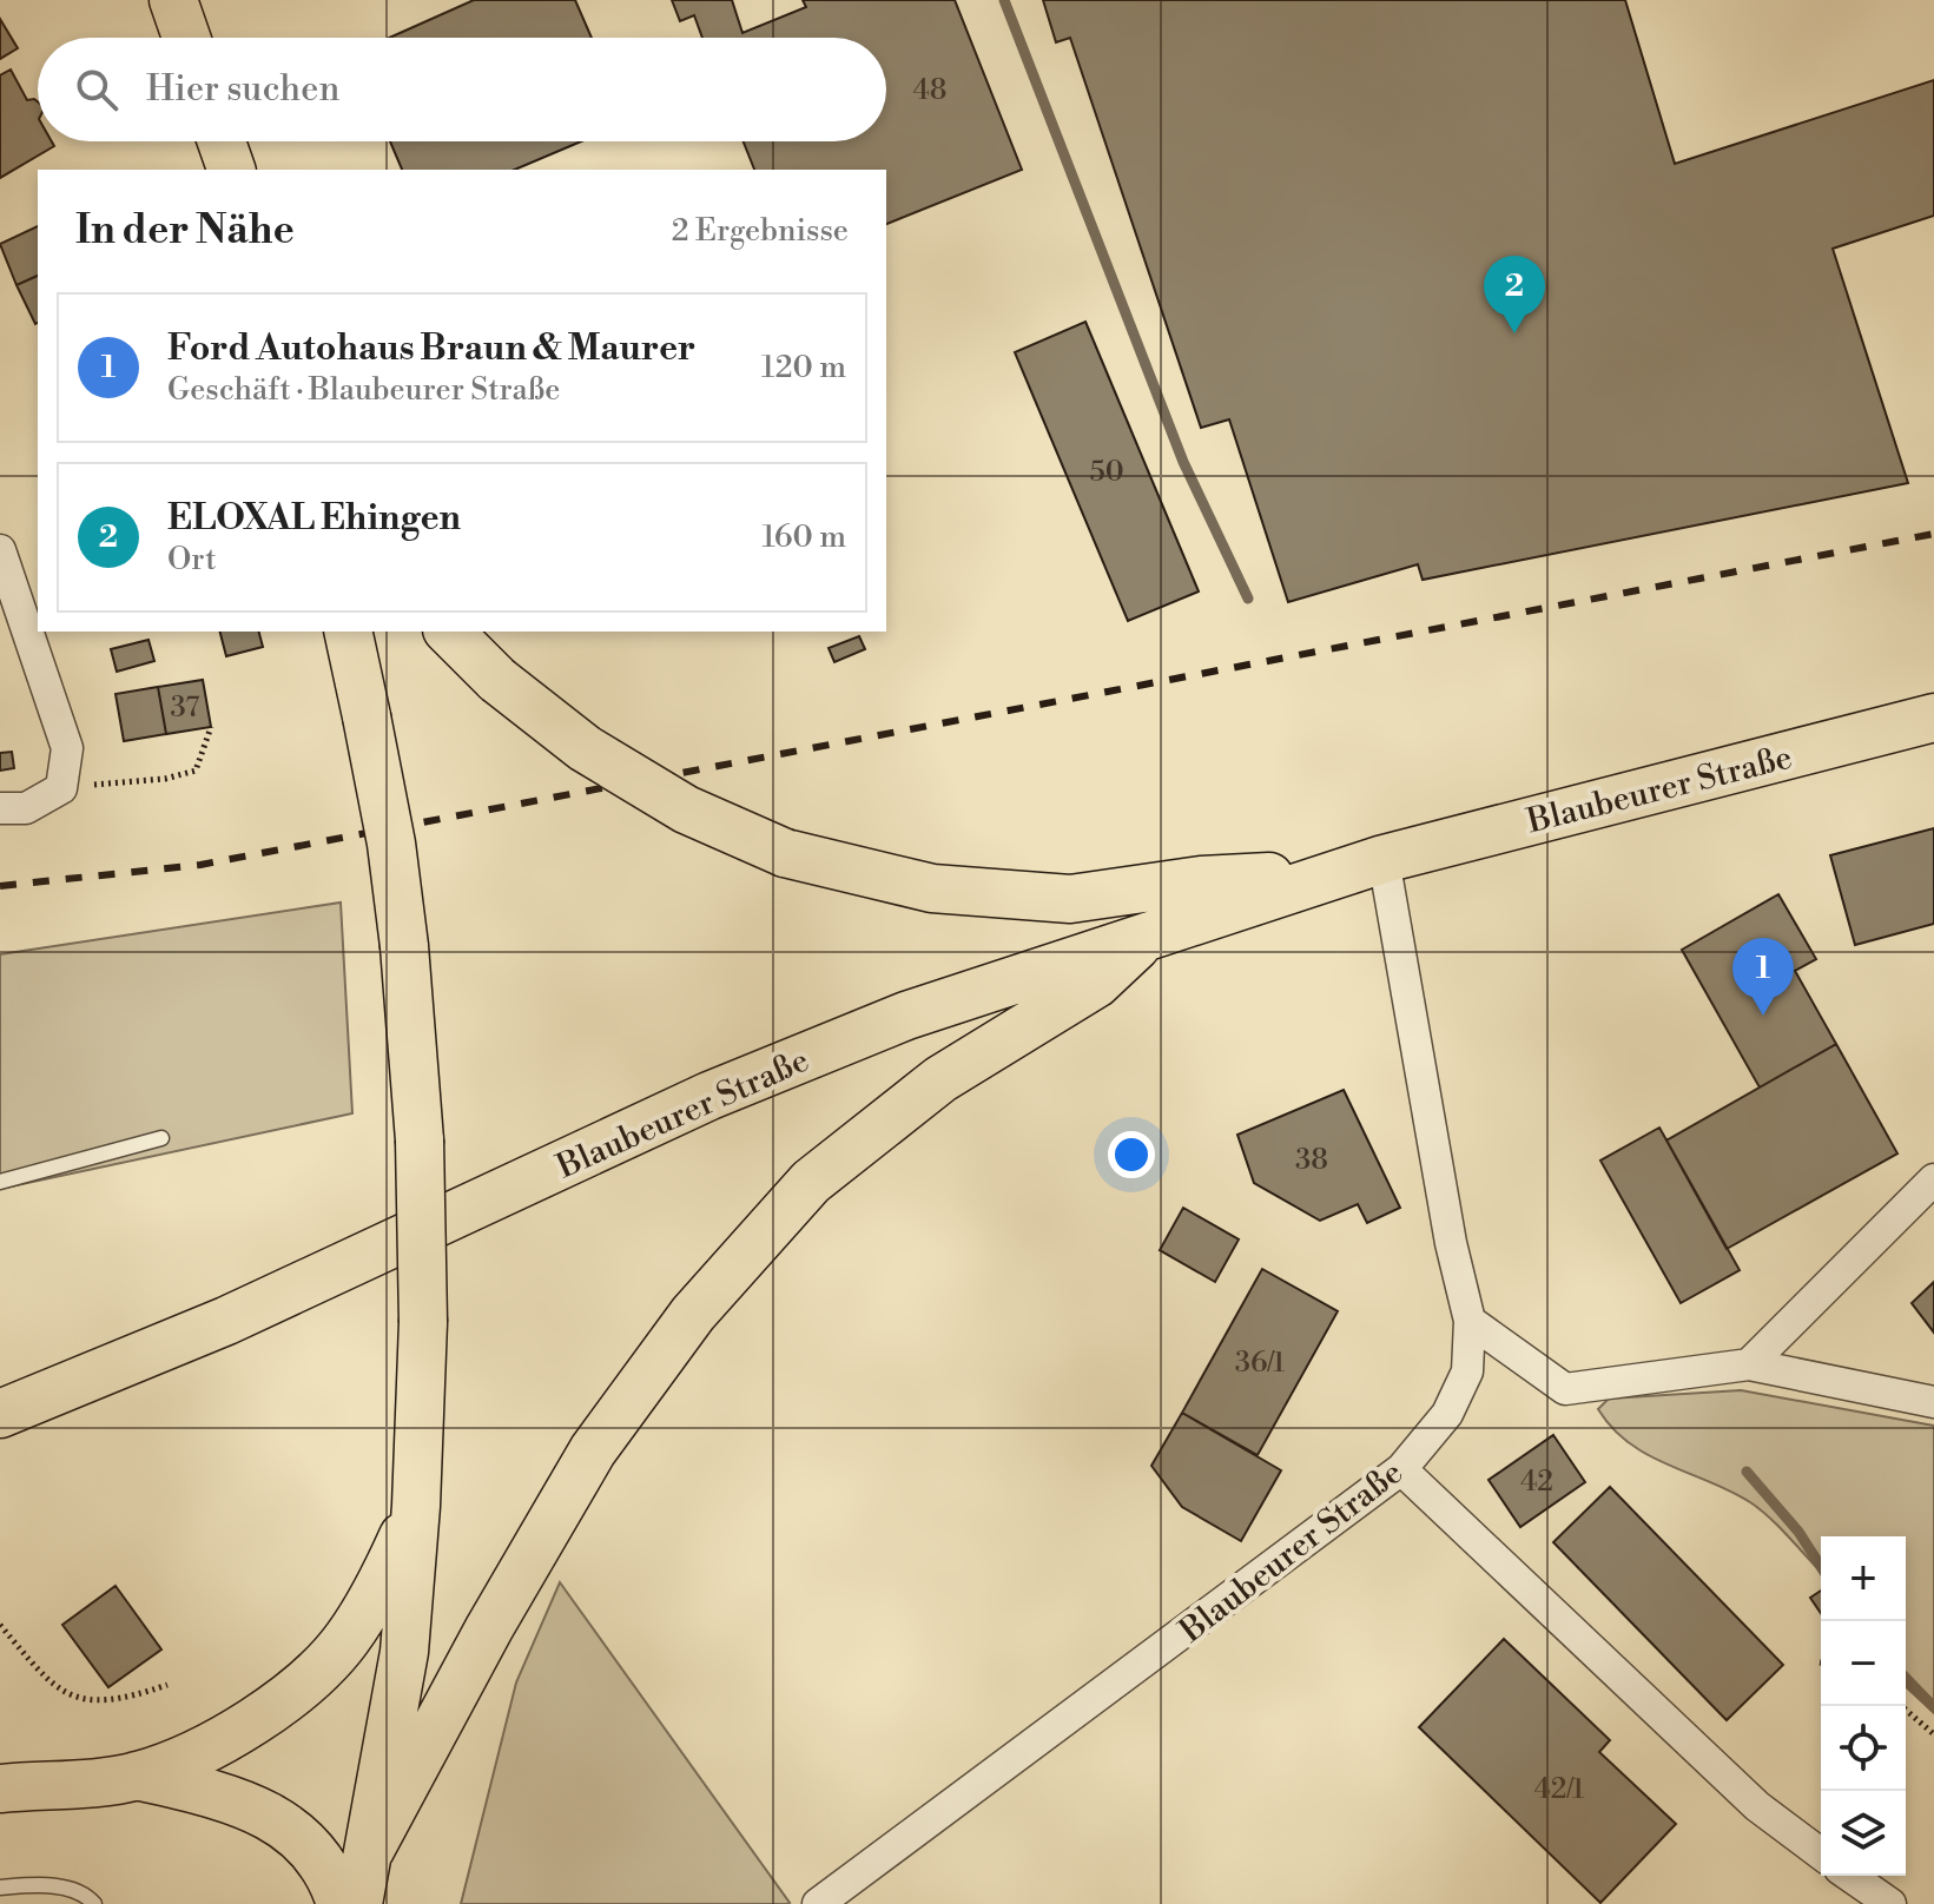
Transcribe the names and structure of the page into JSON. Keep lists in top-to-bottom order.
{
  "streets": {
    "main road": ["Blaubeurer Straße"]
  },
  "house_numbers": [
    "48",
    "50",
    "37",
    "38",
    "36/1",
    "42",
    "42/1"
  ],
  "page": {
    "search": "Hier suchen",
    "heading": ["In der Nähe", "2 Ergebnisse"],
    "pins": ["2", "1"],
    "list": [
      {
        "mark": "1",
        "name": "Ford Autohaus Braun & Maurer",
        "note": "Geschäft · Blaubeurer Straße",
        "value": "120 m"
      },
      {
        "mark": "2",
        "name": "ELOXAL Ehingen",
        "note": "Ort",
        "value": "160 m"
      }
    ],
    "map_buttons": ["+", "−"]
  }
}
